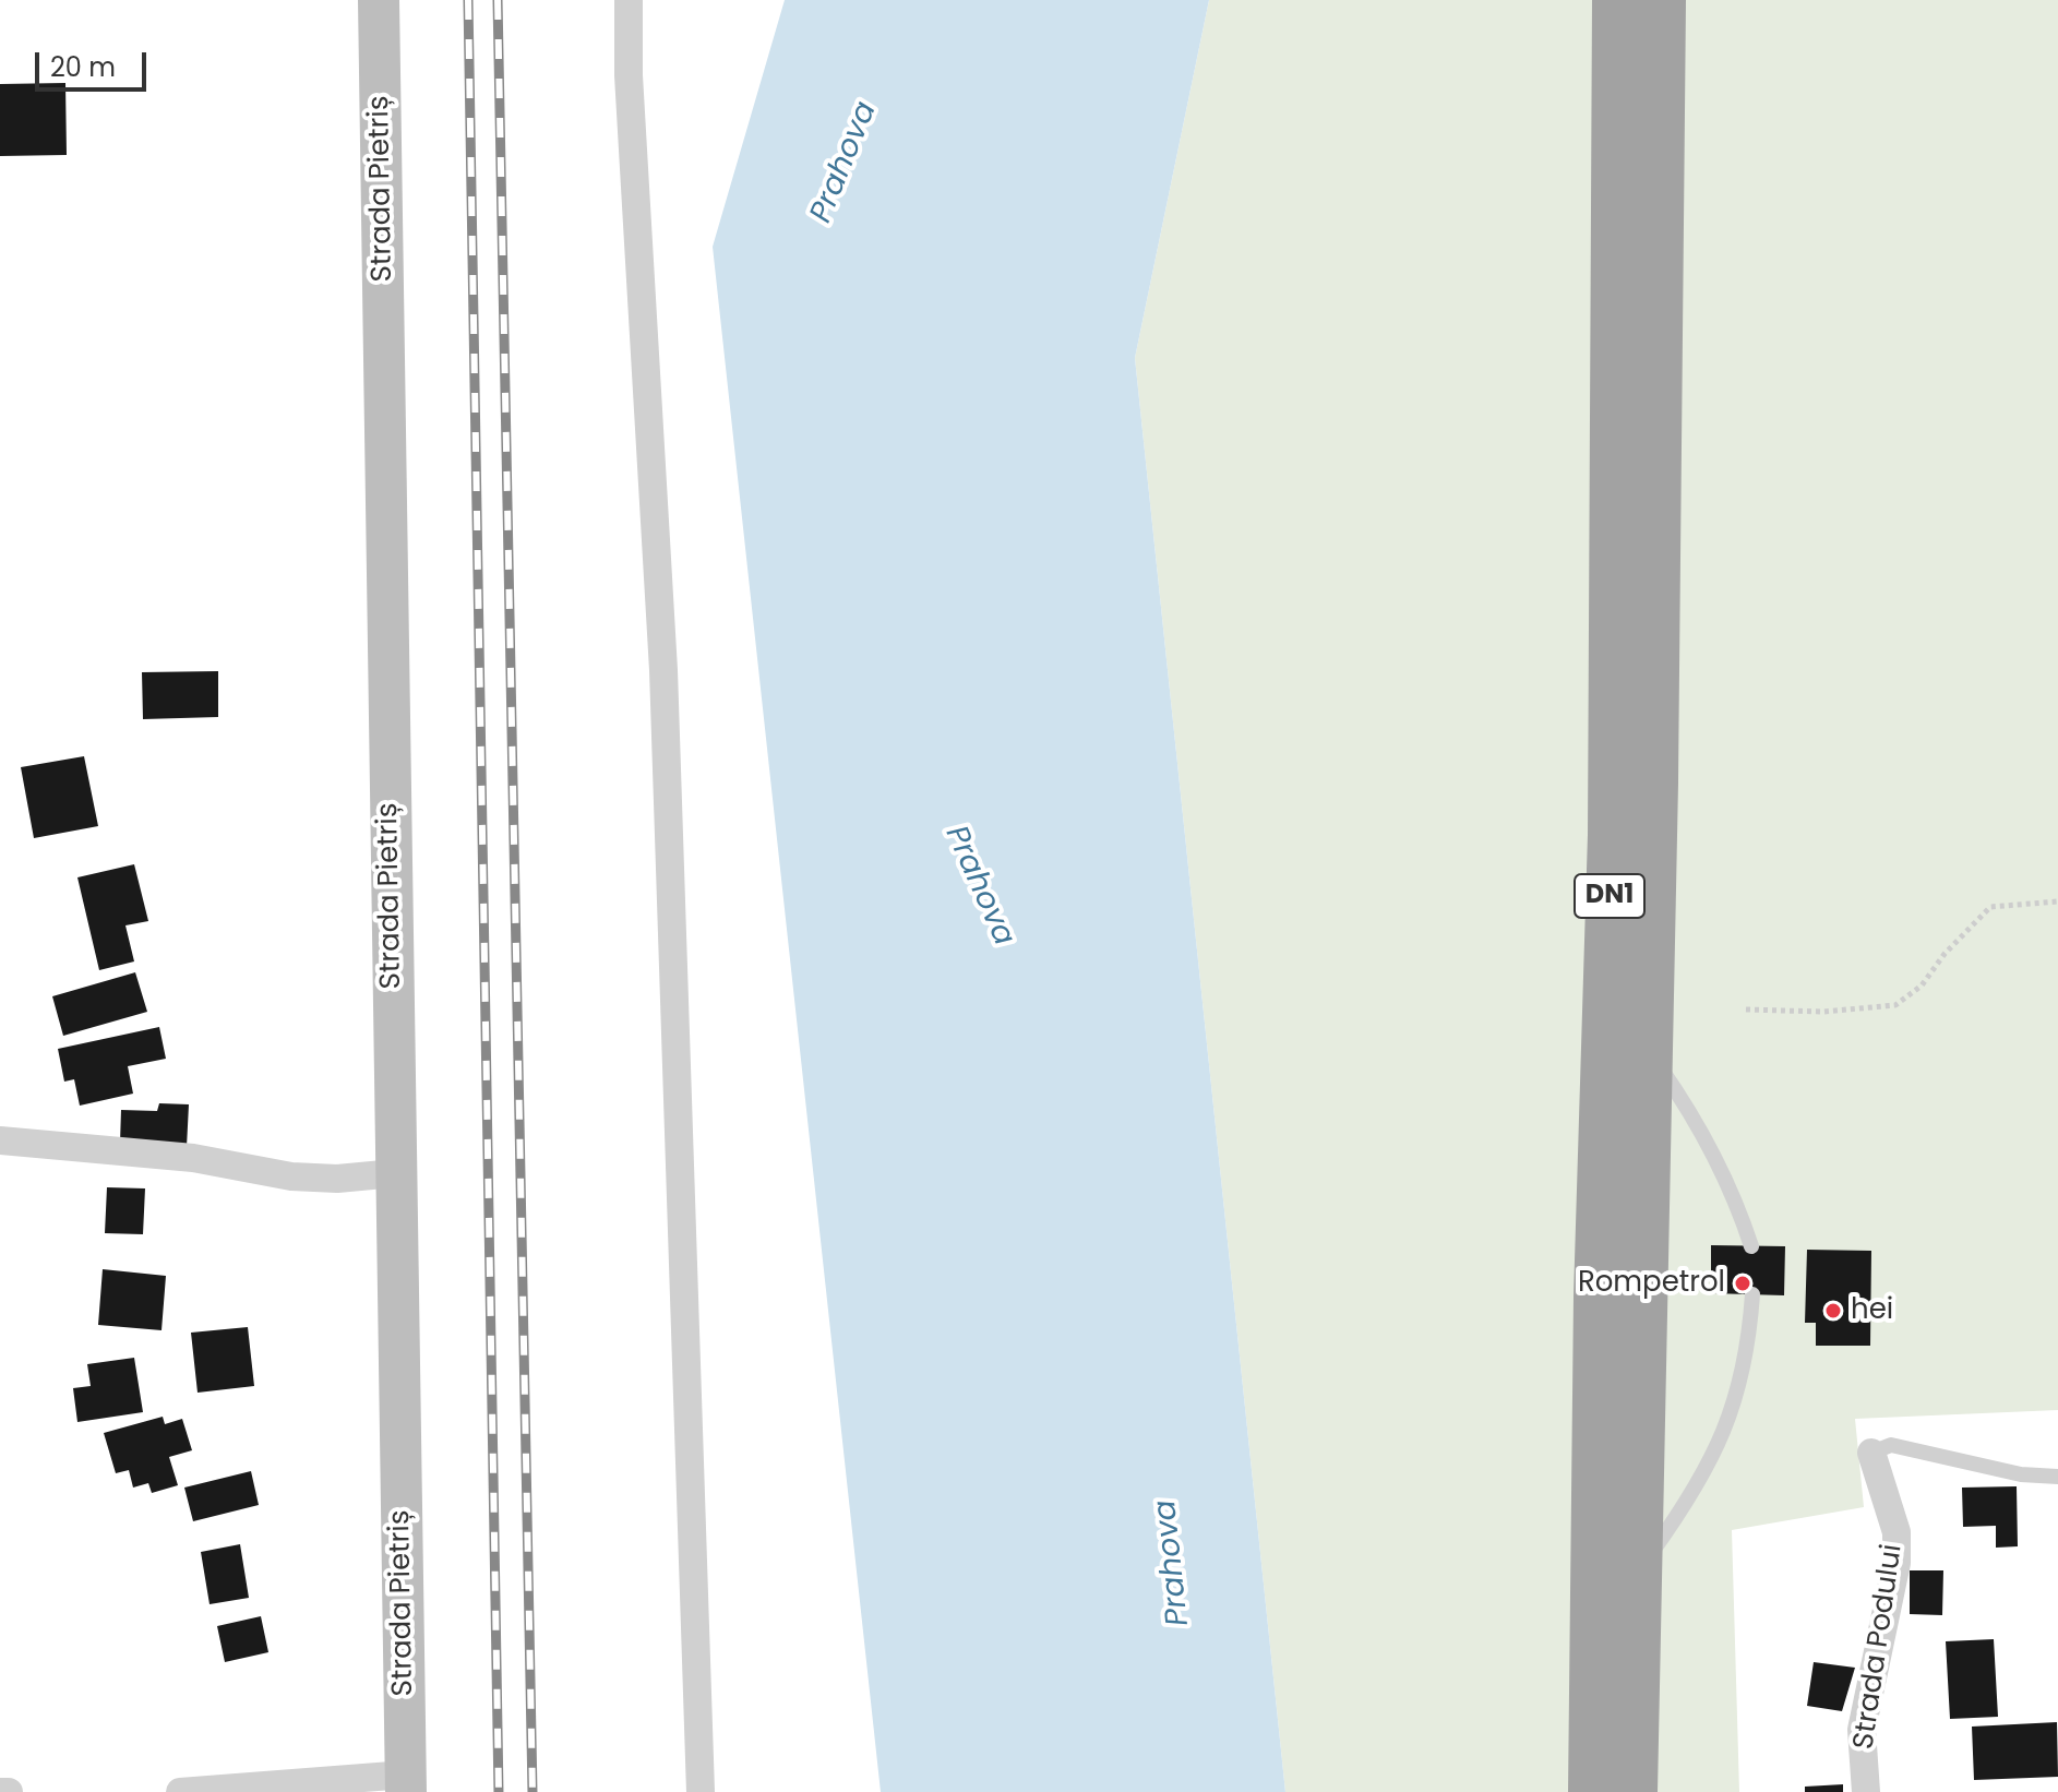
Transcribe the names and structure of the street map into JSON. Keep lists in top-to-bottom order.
{
  "streets": {
    "highway": ["DN1"],
    "main road": ["Strada Pietriș"],
    "street": ["Strada Podului"]
  },
  "water": ["Prahova"],
  "places": ["Rompetrol", "hei"],
  "scale_bar": "20 m"
}
